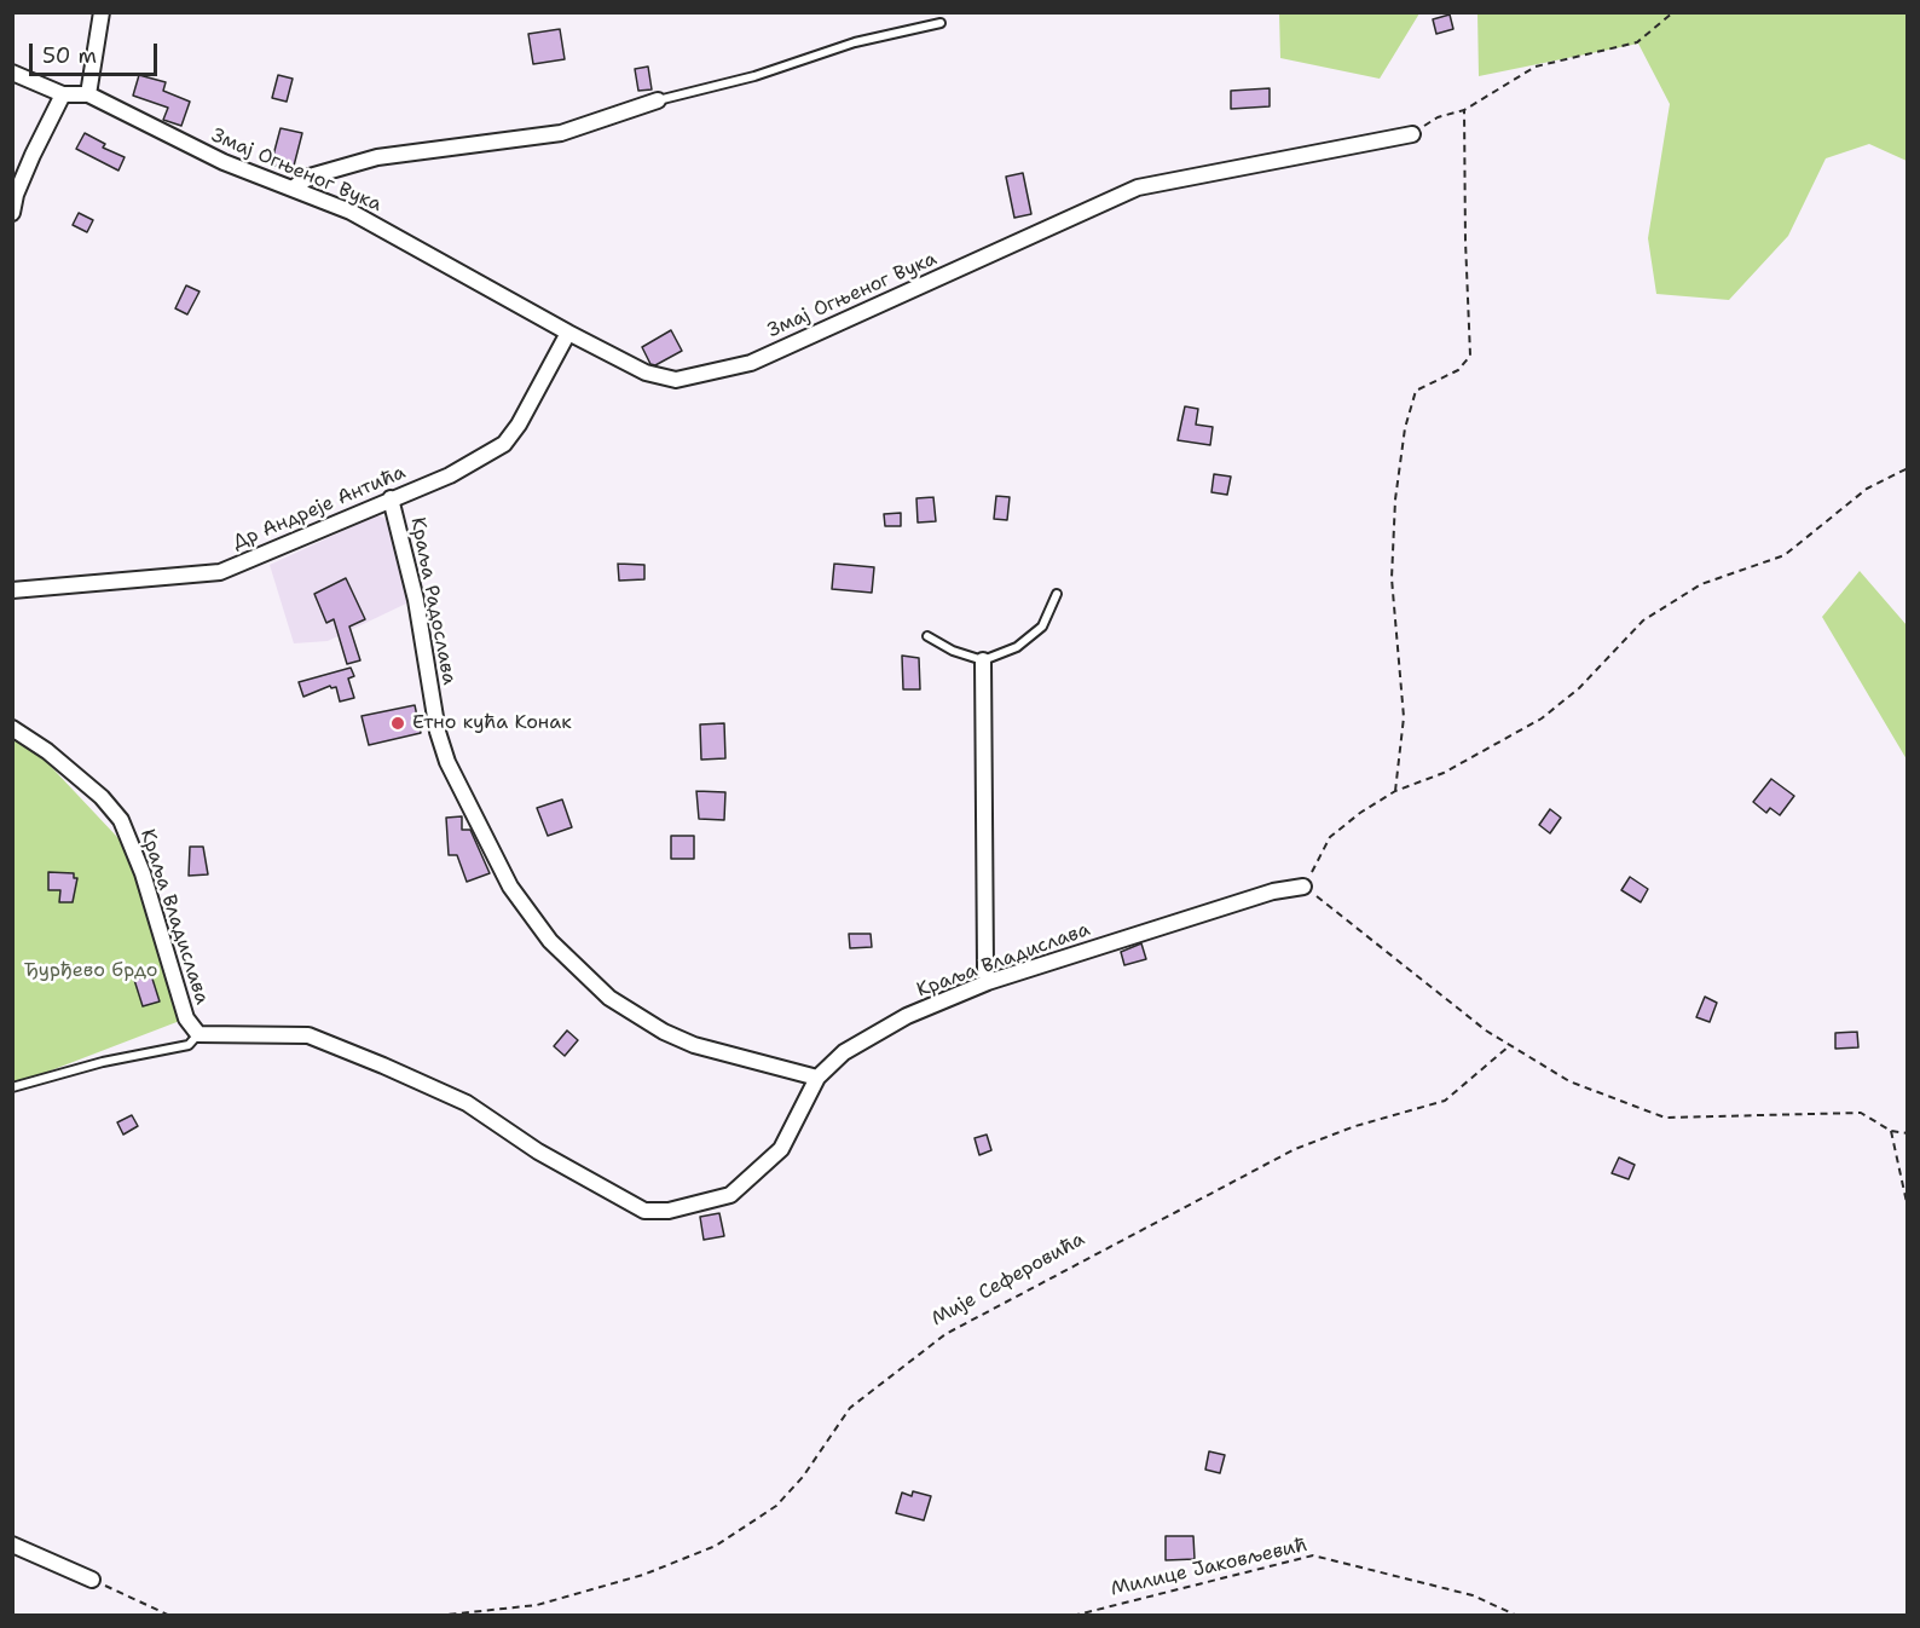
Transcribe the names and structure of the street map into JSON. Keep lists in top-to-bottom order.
{
  "streets": {
    "street": [
      "Змај Огњеног Вука",
      "Др Андреје Антића",
      "Краља Радослава",
      "Краља Владислава"
    ],
    "path": ["Мије Сеферовића", "Милице Јаковљевић"]
  },
  "crossings": [
    ["Змај Огњеног Вука", "Др Андреје Антића"],
    ["Др Андреје Антића", "Краља Радослава"],
    ["Краља Радослава", "Краља Владислава"]
  ],
  "parks": ["Ђурђево брдо"],
  "places": ["Етно кућа Конак"],
  "scale_bar": "50 m"
}
